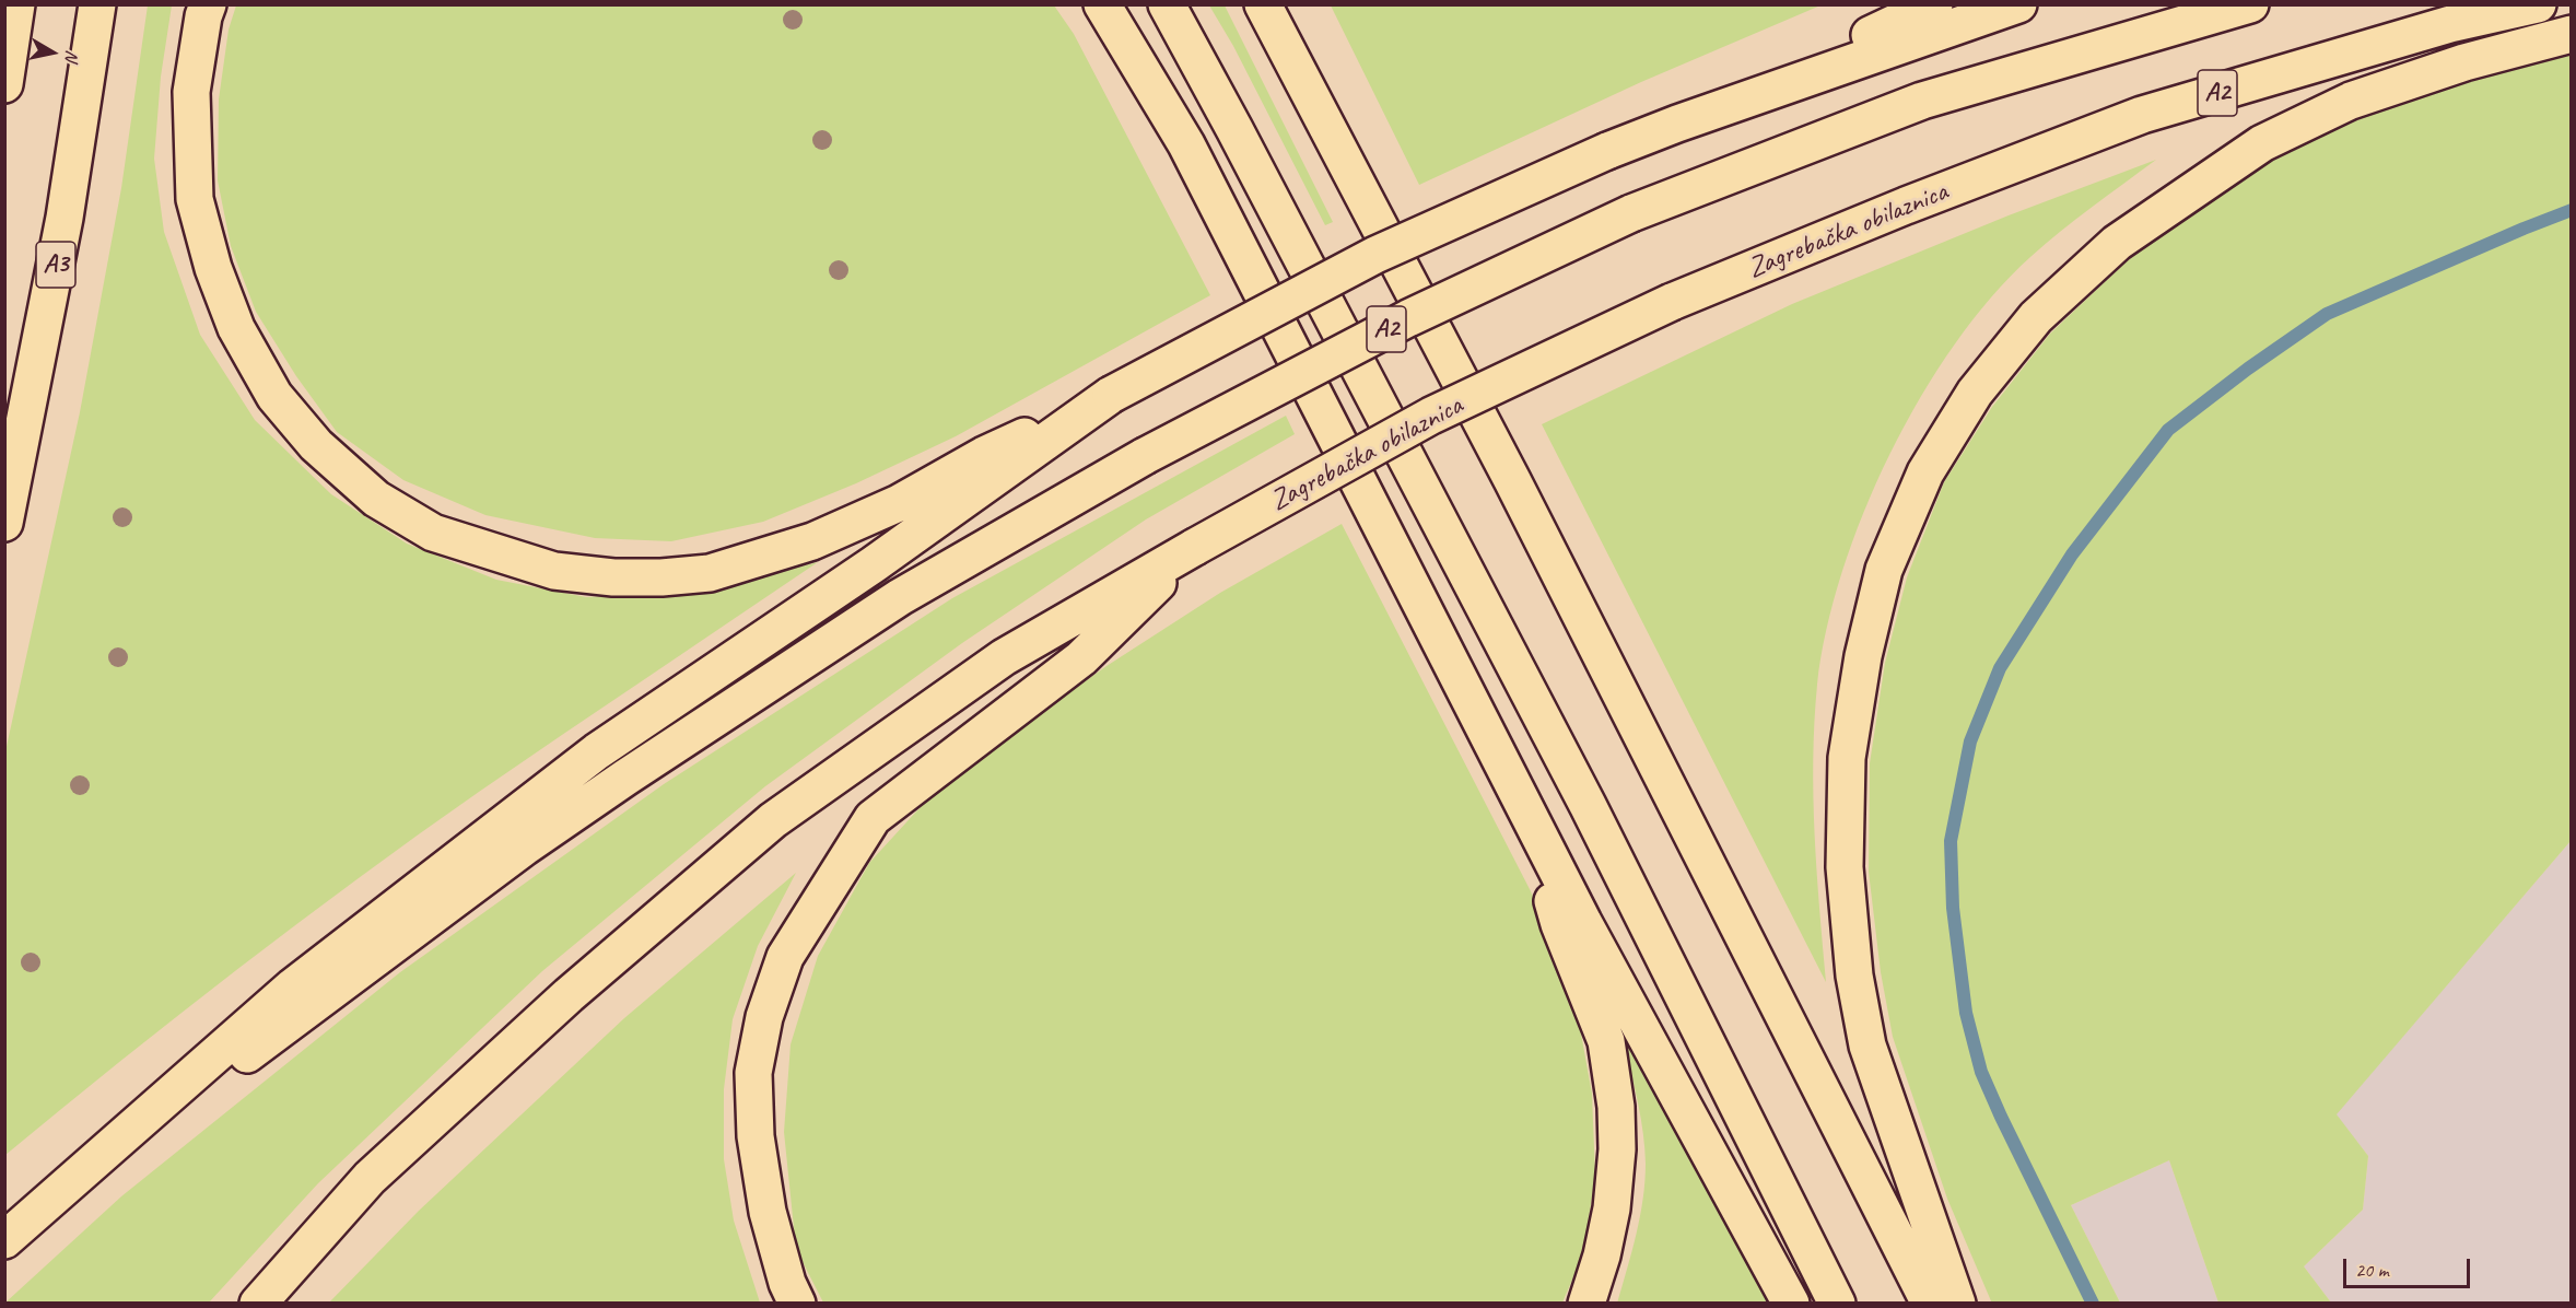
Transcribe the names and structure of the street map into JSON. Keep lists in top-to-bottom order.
{
  "streets": {
    "highway": ["A2", "Zagrebačka obilaznica", "A3"]
  },
  "scale_bar": "20 m",
  "north": "right"
}
